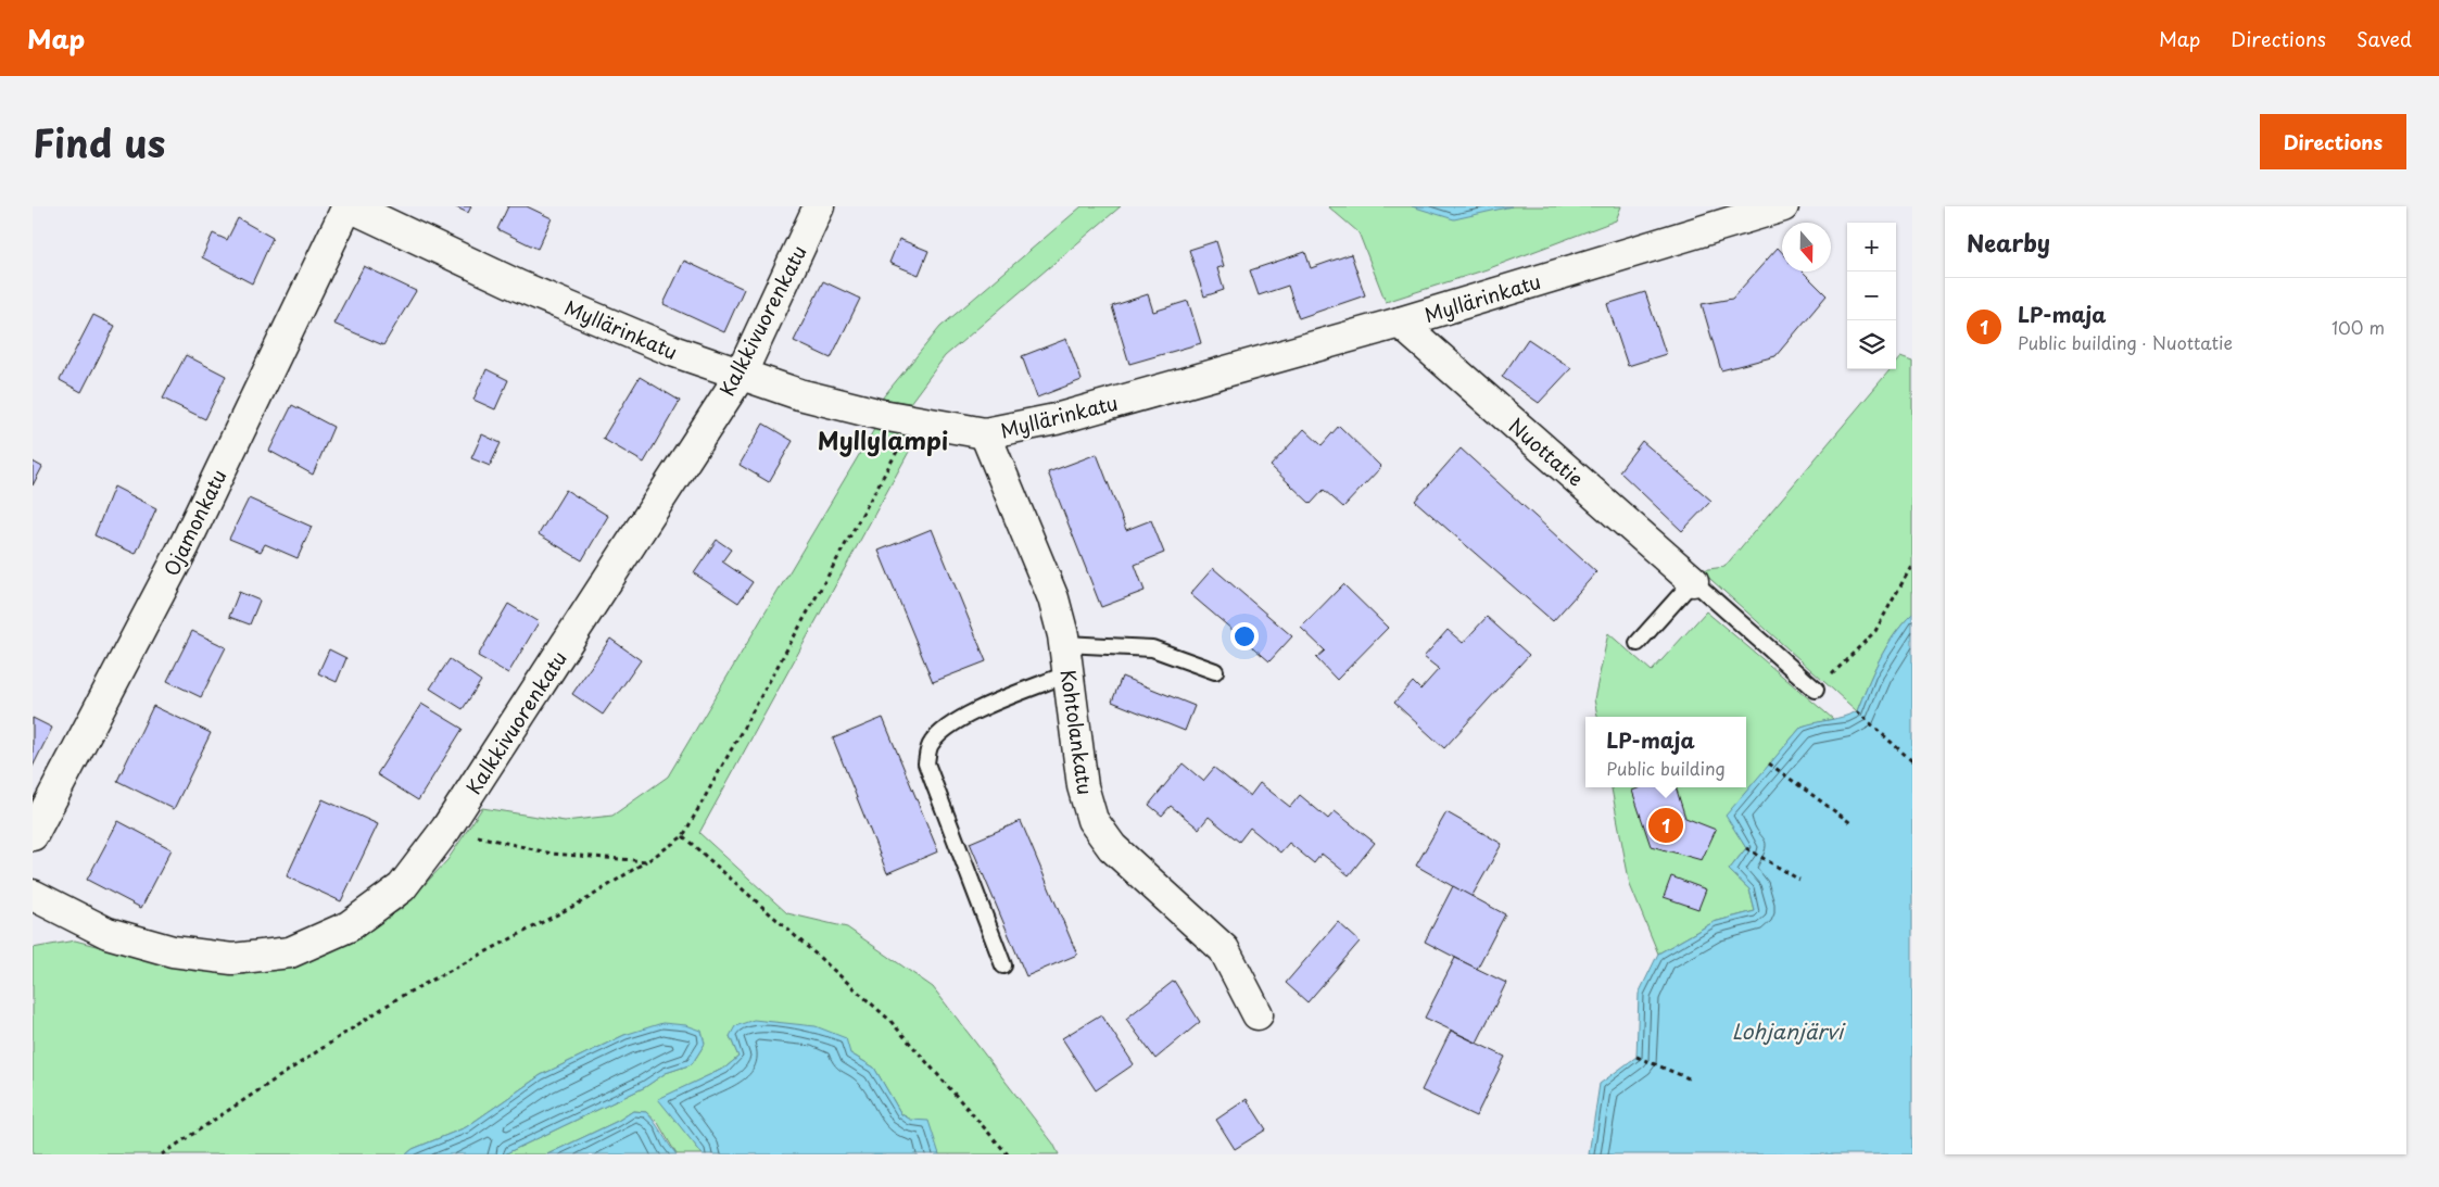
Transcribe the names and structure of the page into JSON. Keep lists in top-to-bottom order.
{
  "streets": {
    "street": [
      "Myllärinkatu",
      "Kalkkivuorenkatu",
      "Nuottatie",
      "Ojamonkatu",
      "Kohtolankatu"
    ]
  },
  "crossings": [
    ["Myllärinkatu", "Kalkkivuorenkatu"],
    ["Myllärinkatu", "Nuottatie"],
    ["Myllärinkatu", "Ojamonkatu"],
    ["Myllärinkatu", "Kohtolankatu"]
  ],
  "districts": ["Myllylampi"],
  "water": ["Lohjanjärvi"],
  "north": "bottom",
  "page": {
    "header": "Map",
    "nav": ["Map", "Directions", "Saved"],
    "title": "Find us",
    "buttons": "Directions",
    "heading": "Nearby",
    "map_buttons": ["+", "−"],
    "list": [
      {
        "mark": "1",
        "name": "LP-maja",
        "note": "Public building · Nuottatie",
        "value": "100 m"
      }
    ],
    "popup": ["LP-maja", "Public building"],
    "pins": "1"
  }
}
